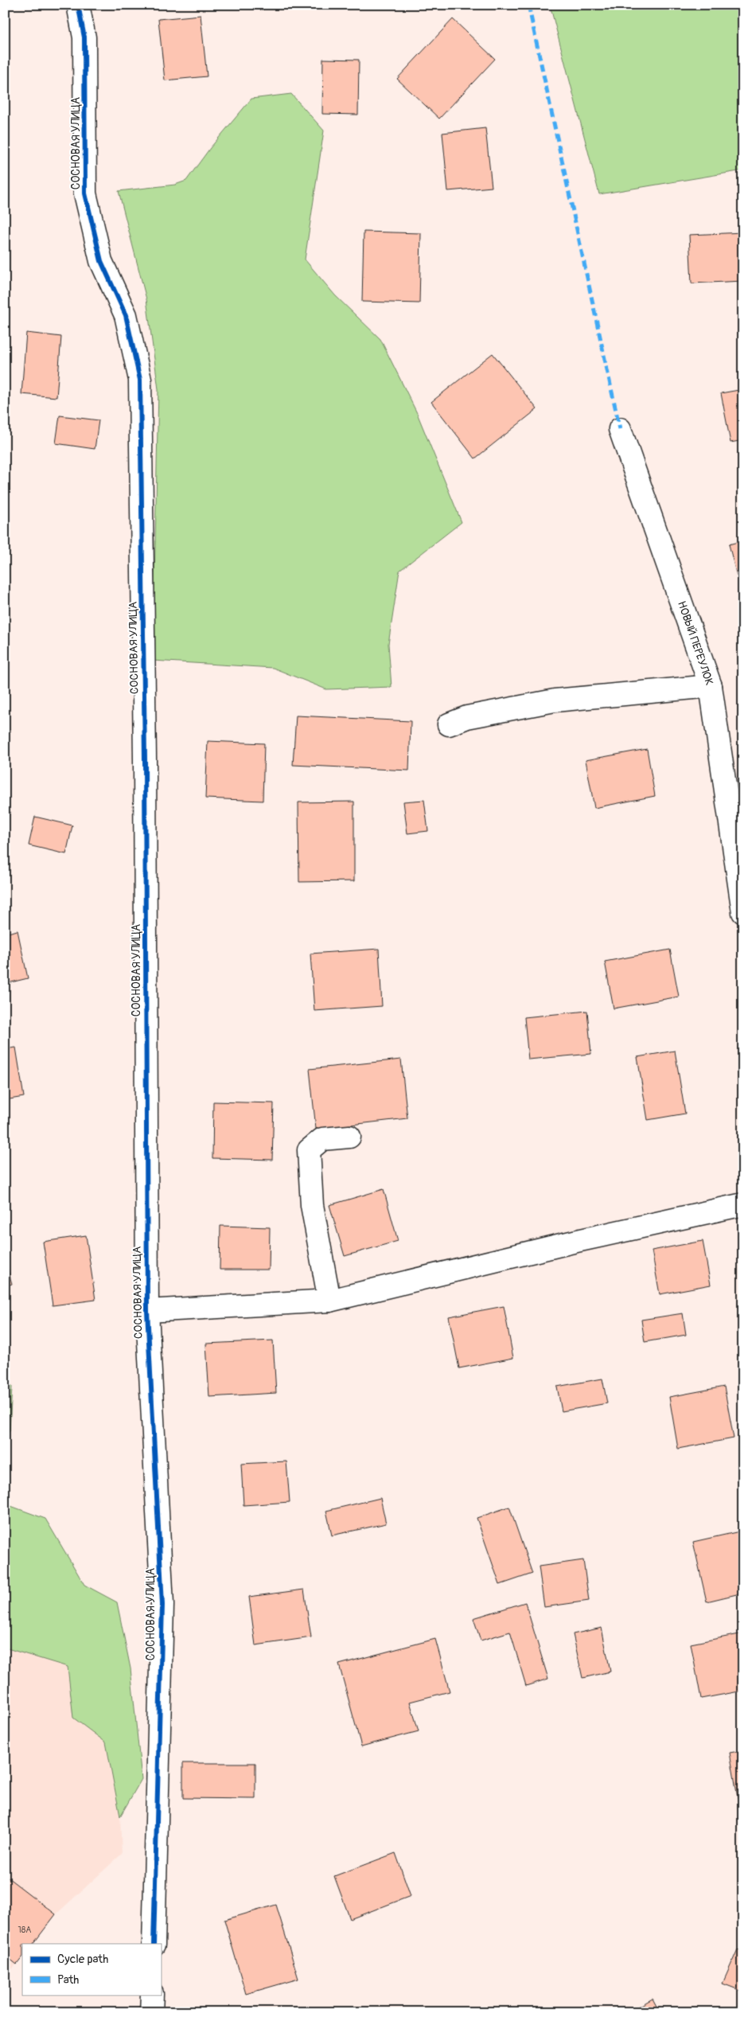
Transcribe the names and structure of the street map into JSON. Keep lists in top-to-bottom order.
{
  "streets": {
    "street": ["СОСНОВАЯ УЛИЦА", "НОВЫЙ ПЕРЕУЛОК"]
  },
  "house_numbers": ["18А"],
  "legend": ["Cycle path", "Path"]
}
